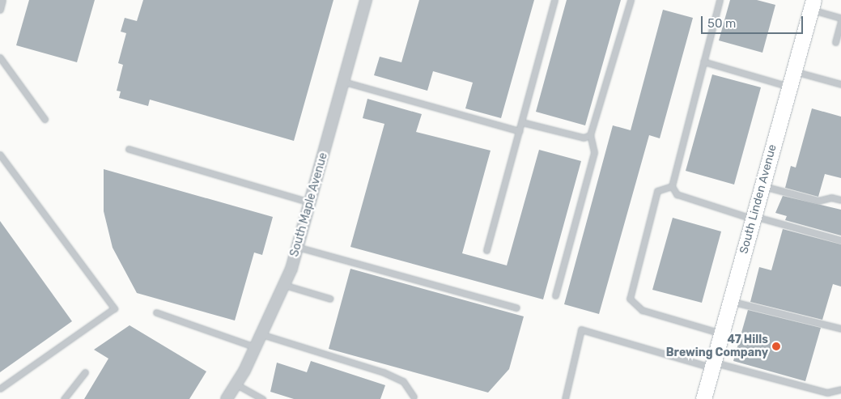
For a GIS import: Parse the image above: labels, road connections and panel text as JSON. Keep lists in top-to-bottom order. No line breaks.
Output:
{"streets":{"street":["South Linden Avenue","South Maple Avenue"]},"places":["47 Hills Brewing Company"],"scale_bar":"50 m"}
